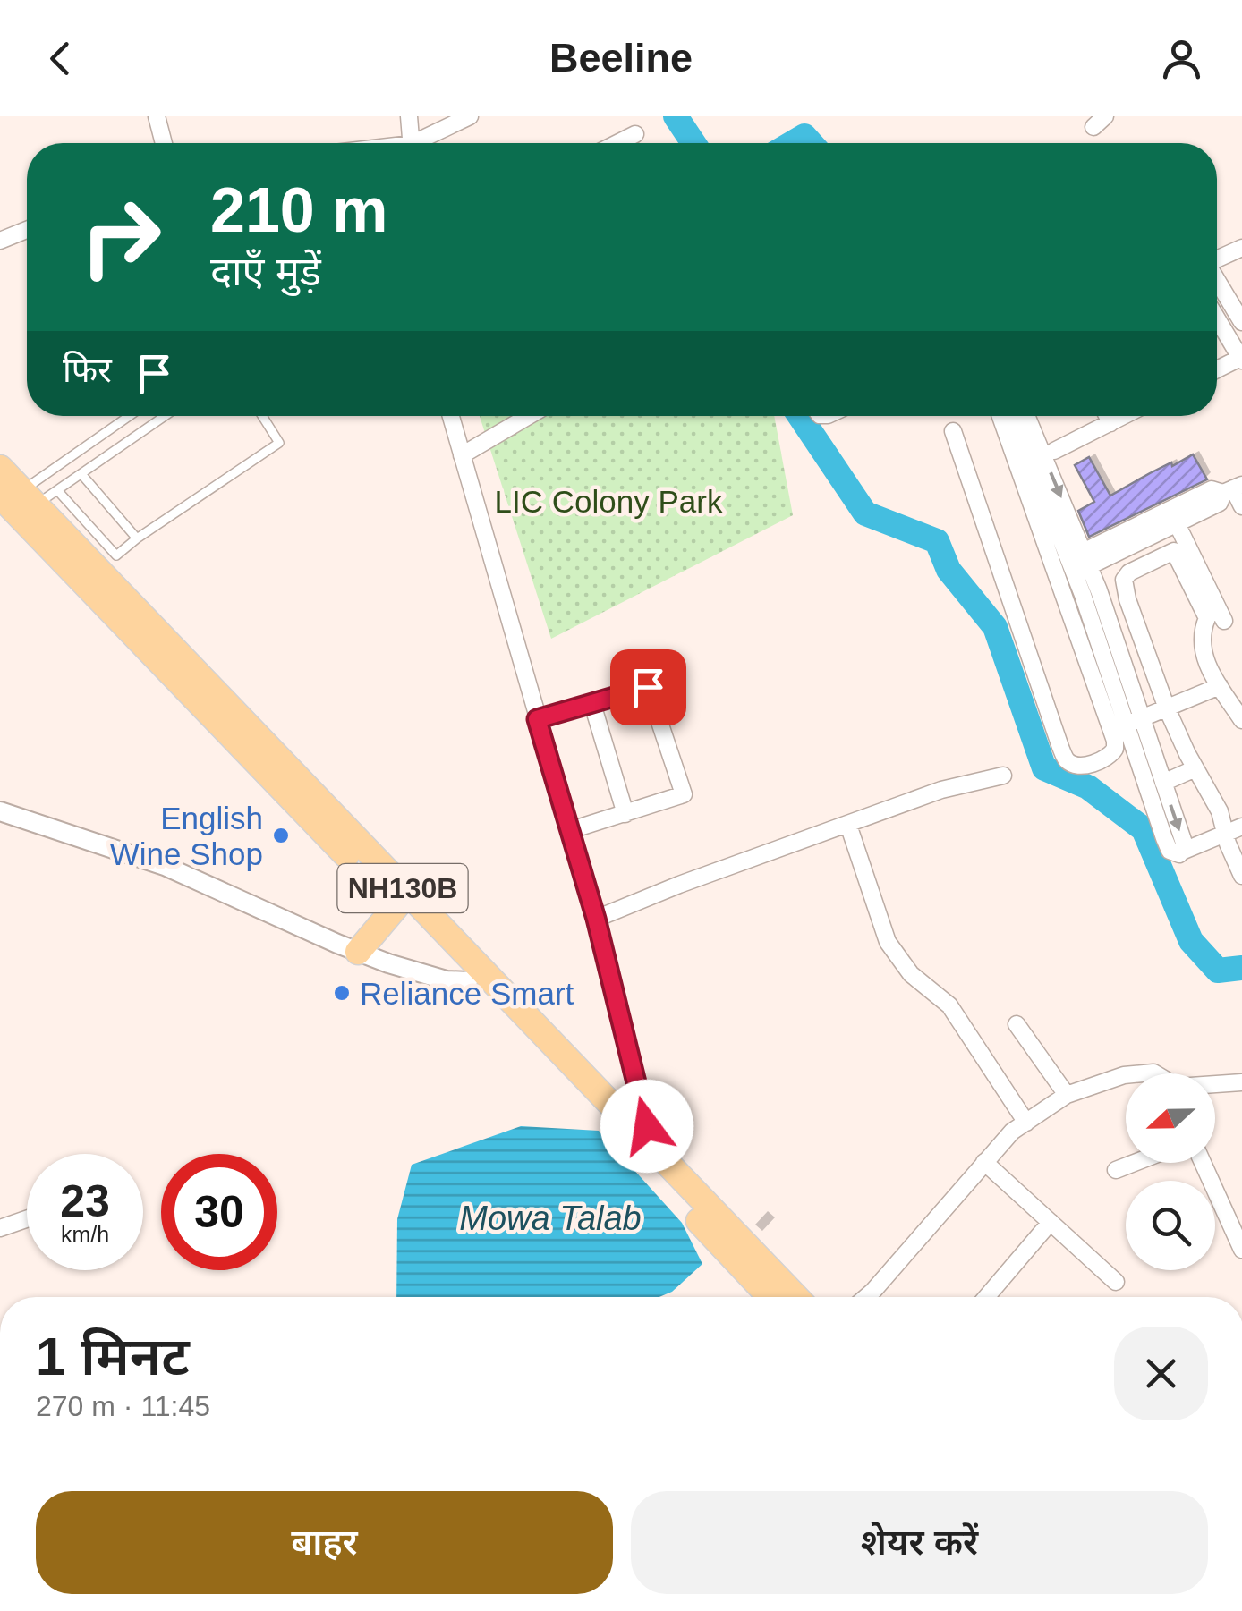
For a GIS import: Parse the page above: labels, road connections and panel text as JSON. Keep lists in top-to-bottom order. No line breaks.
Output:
{"streets":{"highway":["NH130B"]},"water":["Mowa Talab"],"parks":["LIC Colony Park"],"places":["English Wine Shop","Reliance Smart"],"north":"left","page":{"header":"Beeline","turn":["210 m","दाएँ मुड़ें"],"then":"फिर","speed":"23 km/h","limit":"30","heading":["1 मिनट","270 m · 11:45"],"buttons":["बाहर","शेयर करें"]}}
